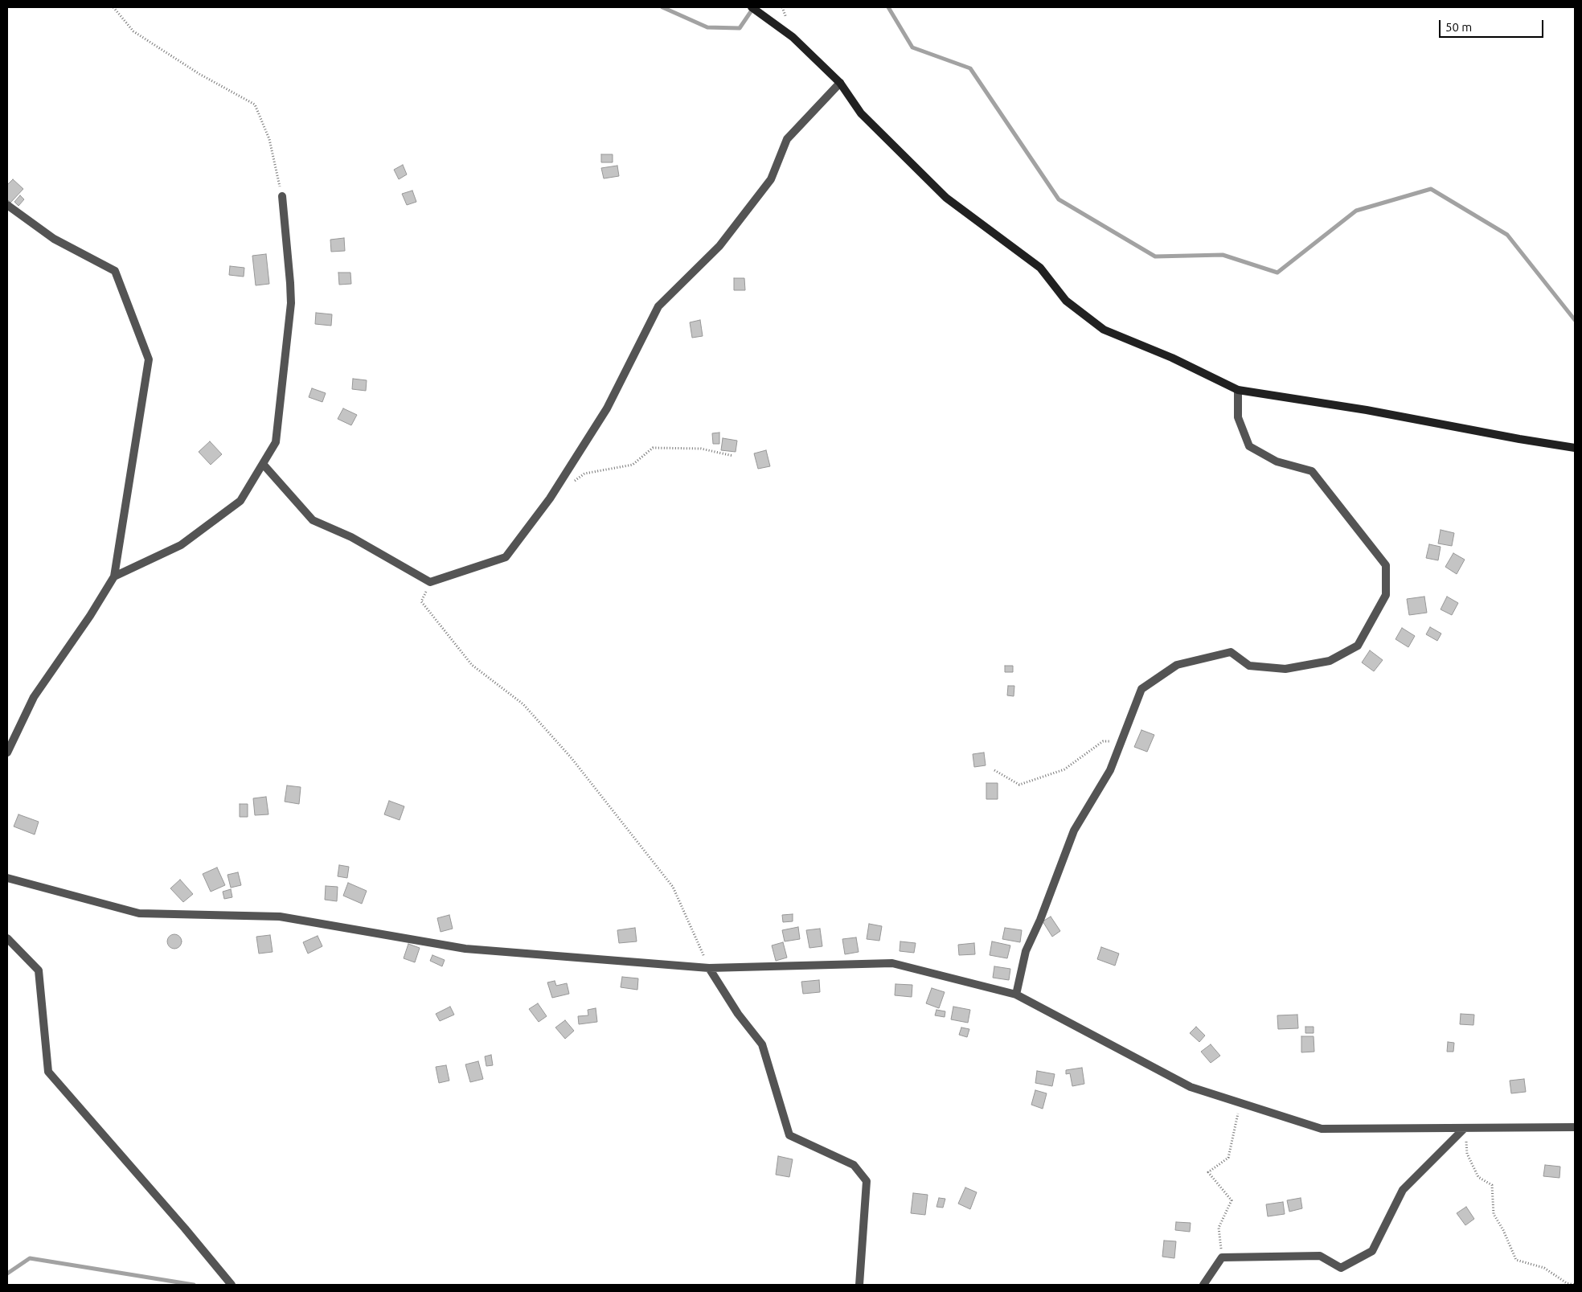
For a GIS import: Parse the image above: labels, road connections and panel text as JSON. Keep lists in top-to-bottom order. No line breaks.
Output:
{"scale_bar":"50 m"}
